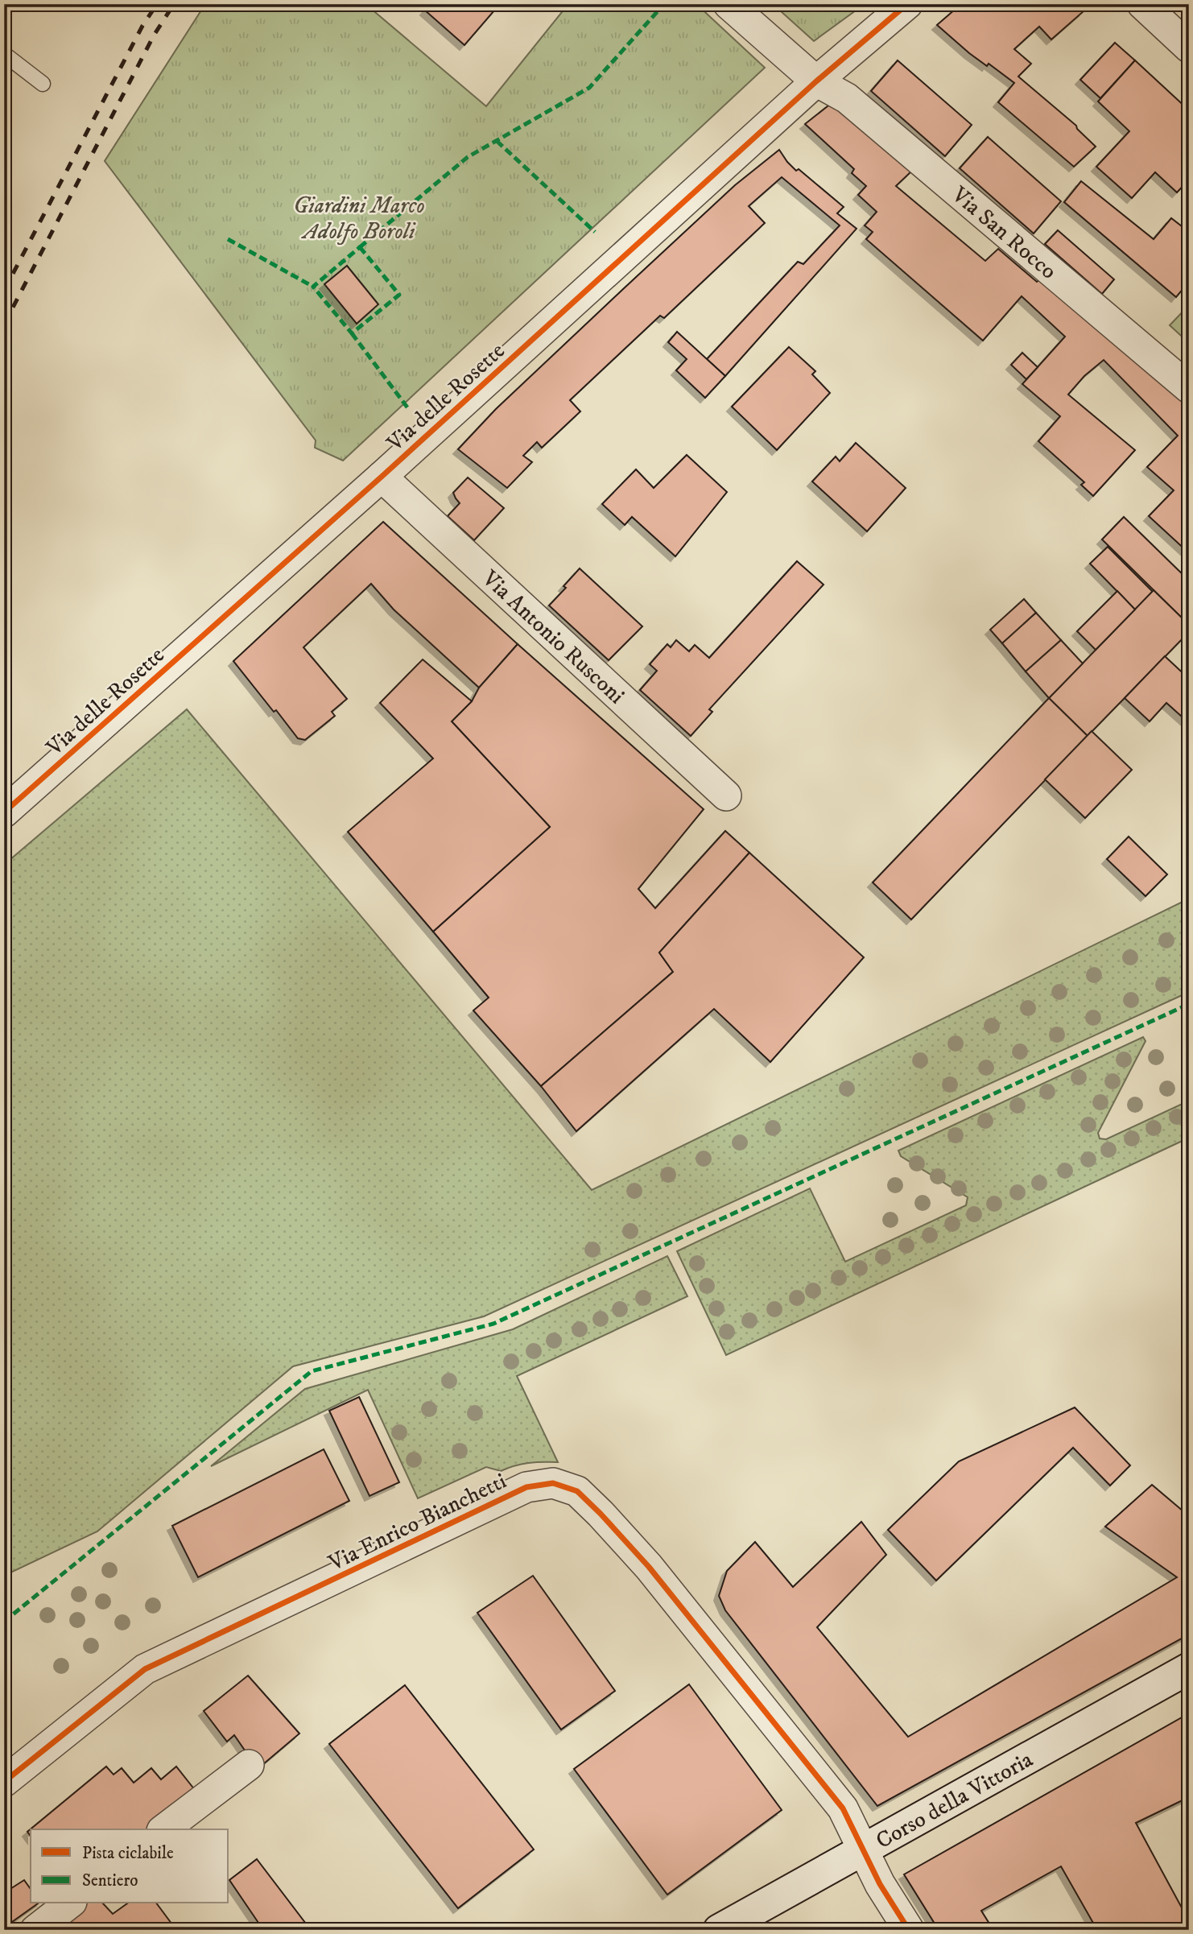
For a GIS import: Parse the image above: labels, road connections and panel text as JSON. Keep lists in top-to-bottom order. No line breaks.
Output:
{"streets":{"main road":["Corso della Vittoria"],"street":["Via San Rocco","Via delle Rosette","Via Antonio Rusconi","Via Enrico Bianchetti"]},"crossings":[["Via San Rocco","Via delle Rosette"],["Via delle Rosette","Via Antonio Rusconi"],["Via Enrico Bianchetti","Corso della Vittoria"]],"parks":["Giardini Marco Adolfo Boroli"],"legend":["Pista ciclabile","Sentiero"]}
